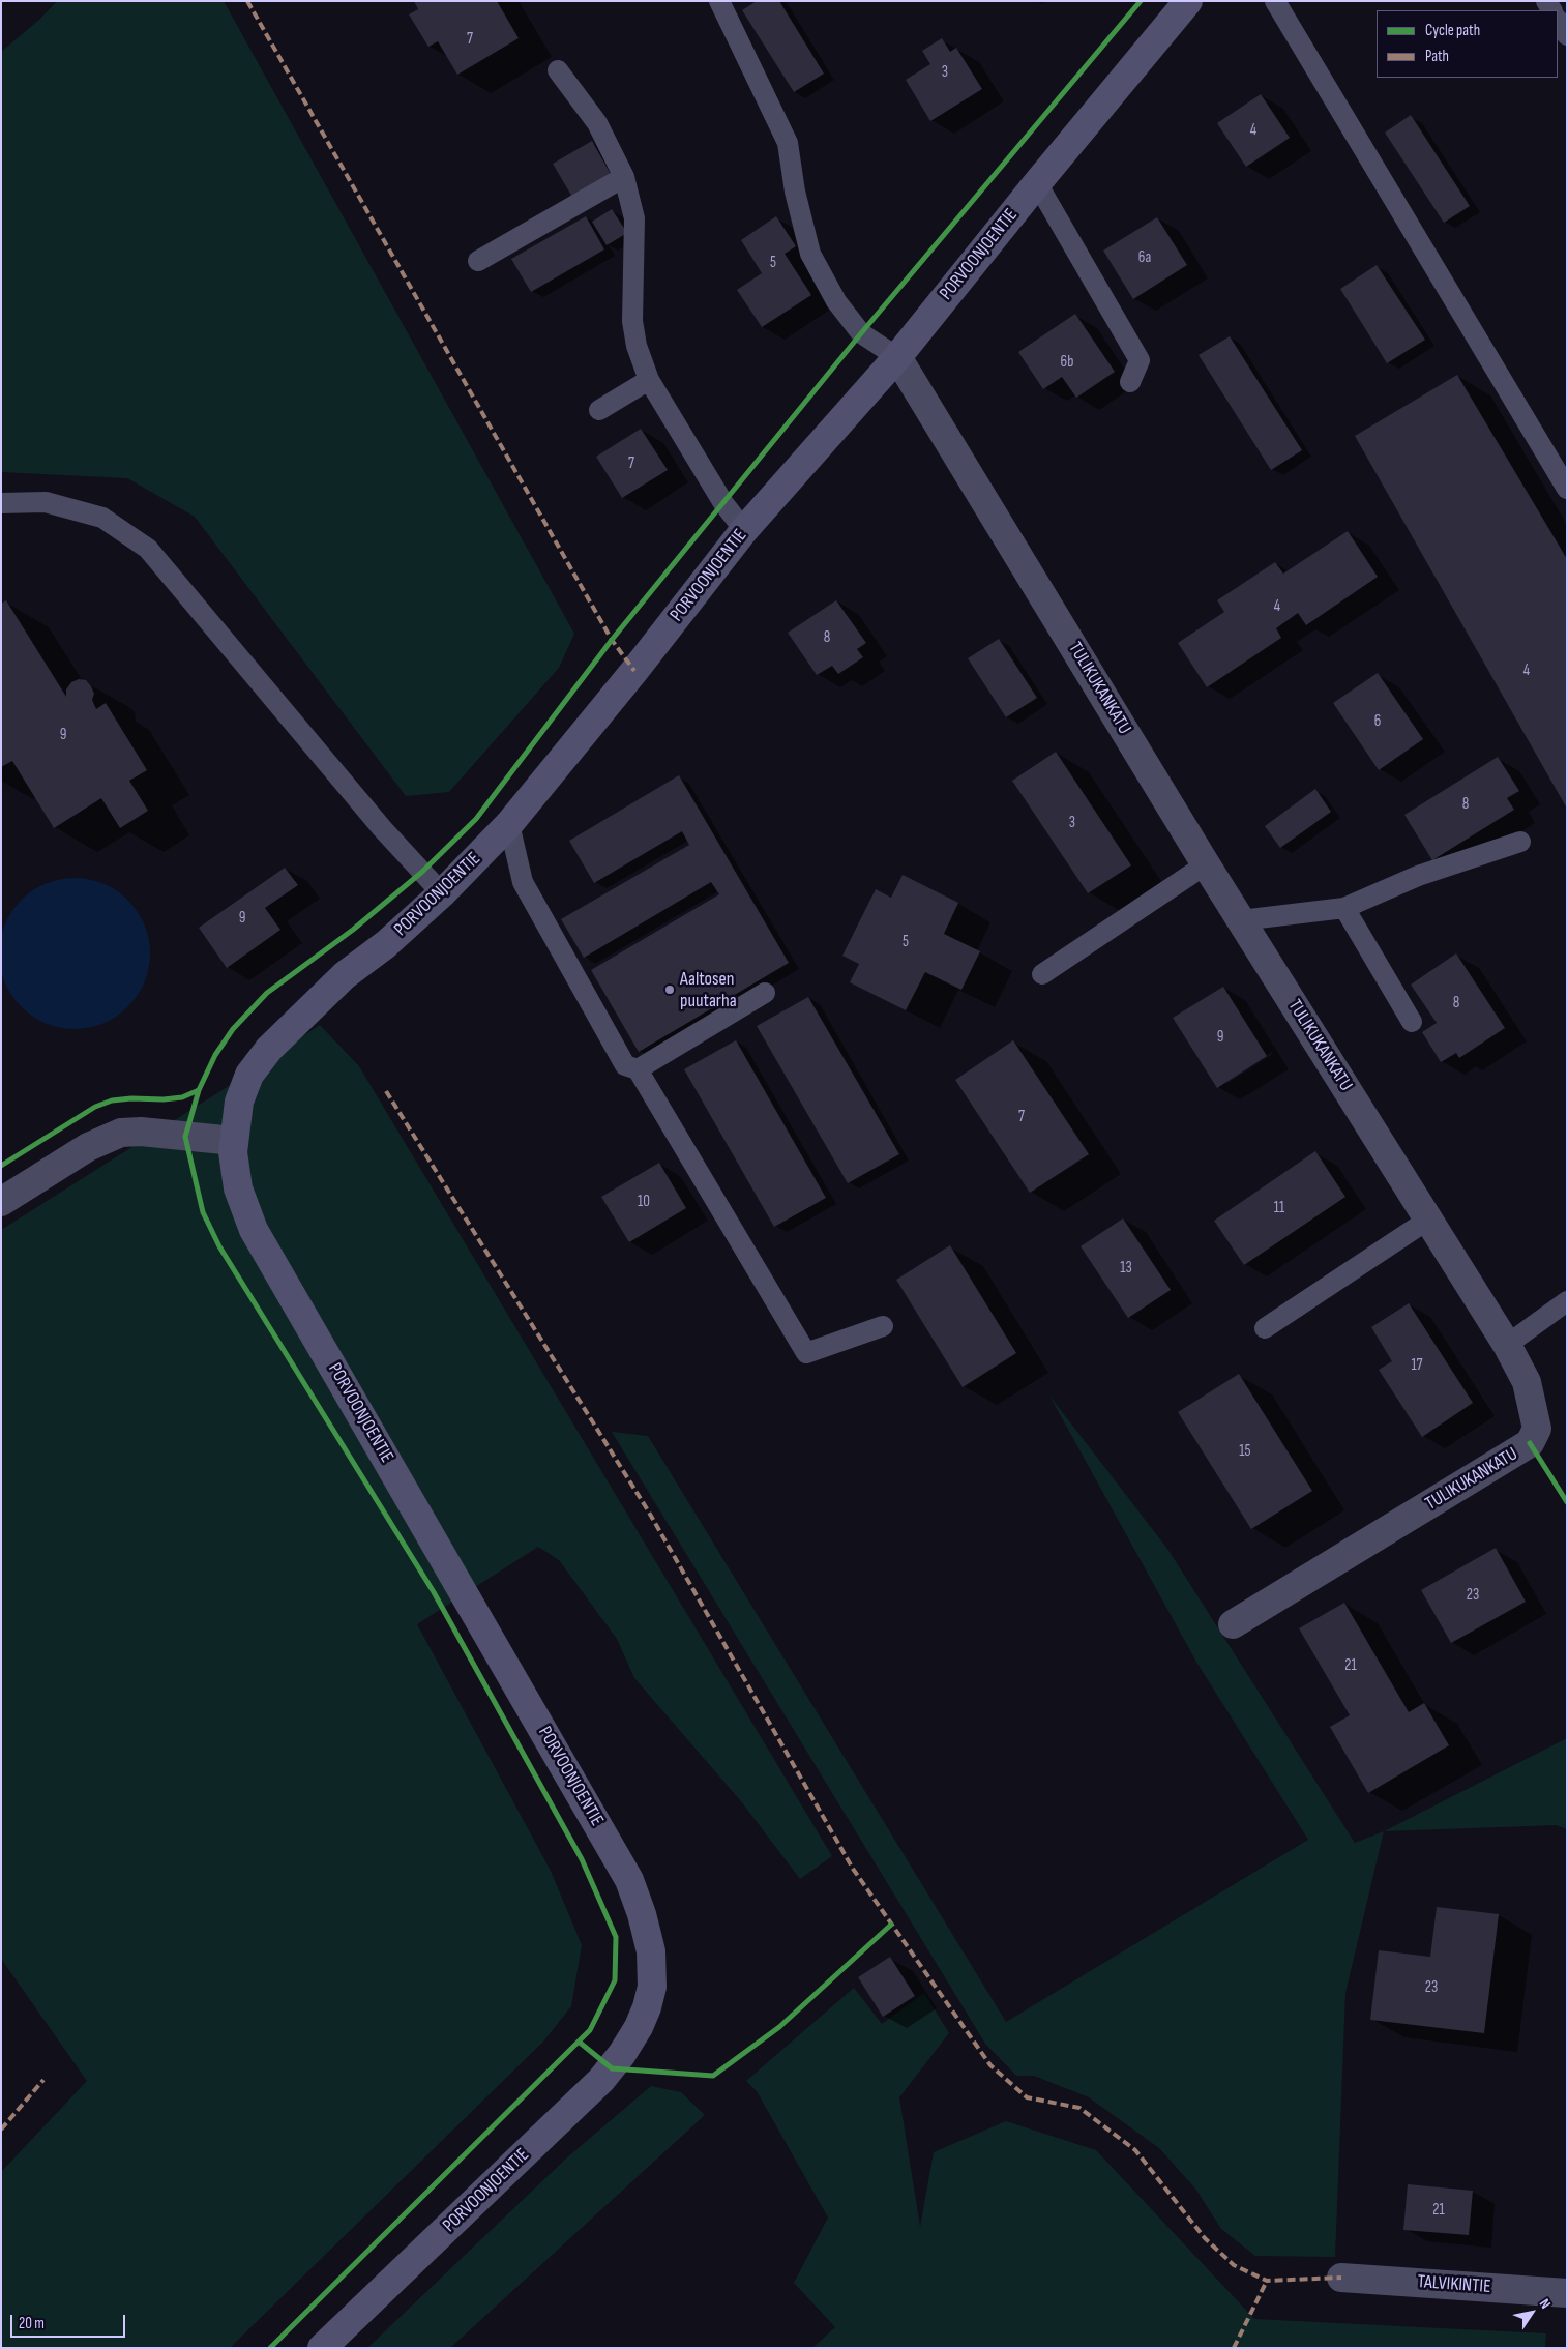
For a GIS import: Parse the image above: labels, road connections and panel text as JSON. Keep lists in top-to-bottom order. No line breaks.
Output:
{"streets":{"street":["PORVOONJOENTIE","TULIKUKANKATU","TALVIKINTIE"]},"crossings":[["PORVOONJOENTIE","TULIKUKANKATU"]],"places":["Aaltosen puutarha"],"house_numbers":["7","3","4","6a","5","6b","7","4","8","4","6","9","8","3","9","5","8","9","7","10","11","13","17","15","23","21","23","21"],"legend":["Cycle path","Path"],"scale_bar":"20 m","north":"top right"}
